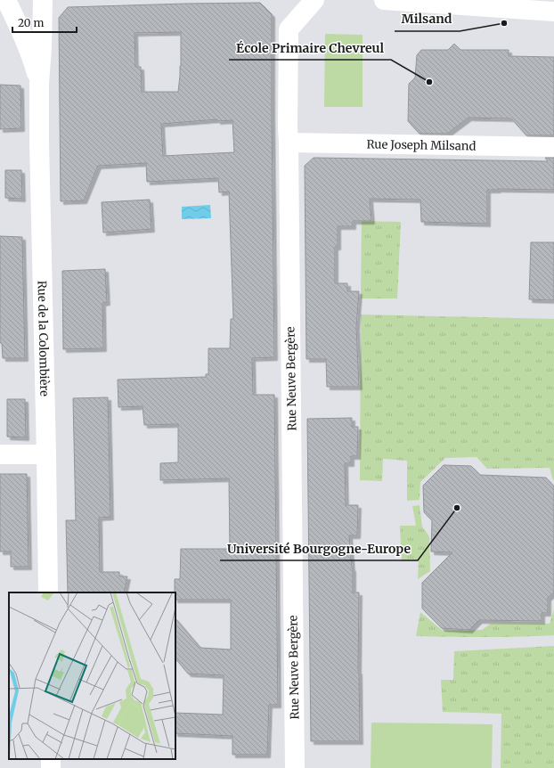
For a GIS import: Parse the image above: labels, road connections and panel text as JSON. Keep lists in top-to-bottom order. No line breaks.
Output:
{"streets":{"street":["Rue Joseph Milsand","Rue de la Colombière","Rue Neuve Bergère"]},"crossings":[["Rue Joseph Milsand","Rue Neuve Bergère"]],"places":["Milsand","École Primaire Chevreul","Université Bourgogne-Europe"],"scale_bar":"20 m"}
